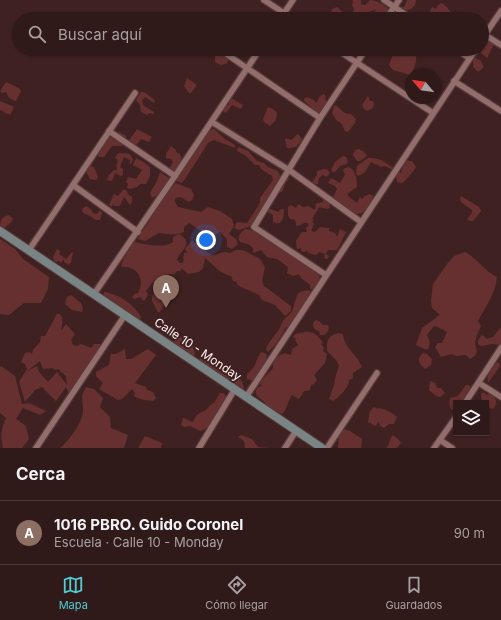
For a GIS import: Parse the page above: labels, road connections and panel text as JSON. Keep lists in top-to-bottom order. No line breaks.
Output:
{"streets":{"street":["Calle 10 - Monday"]},"north":"top left","page":{"search":"Buscar aquí","pins":"A","heading":"Cerca","list":[{"mark":"A","name":"1016 PBRO. Guido Coronel","note":"Escuela · Calle 10 - Monday","value":"90 m"}],"nav":["Mapa","Cómo llegar","Guardados"]}}
